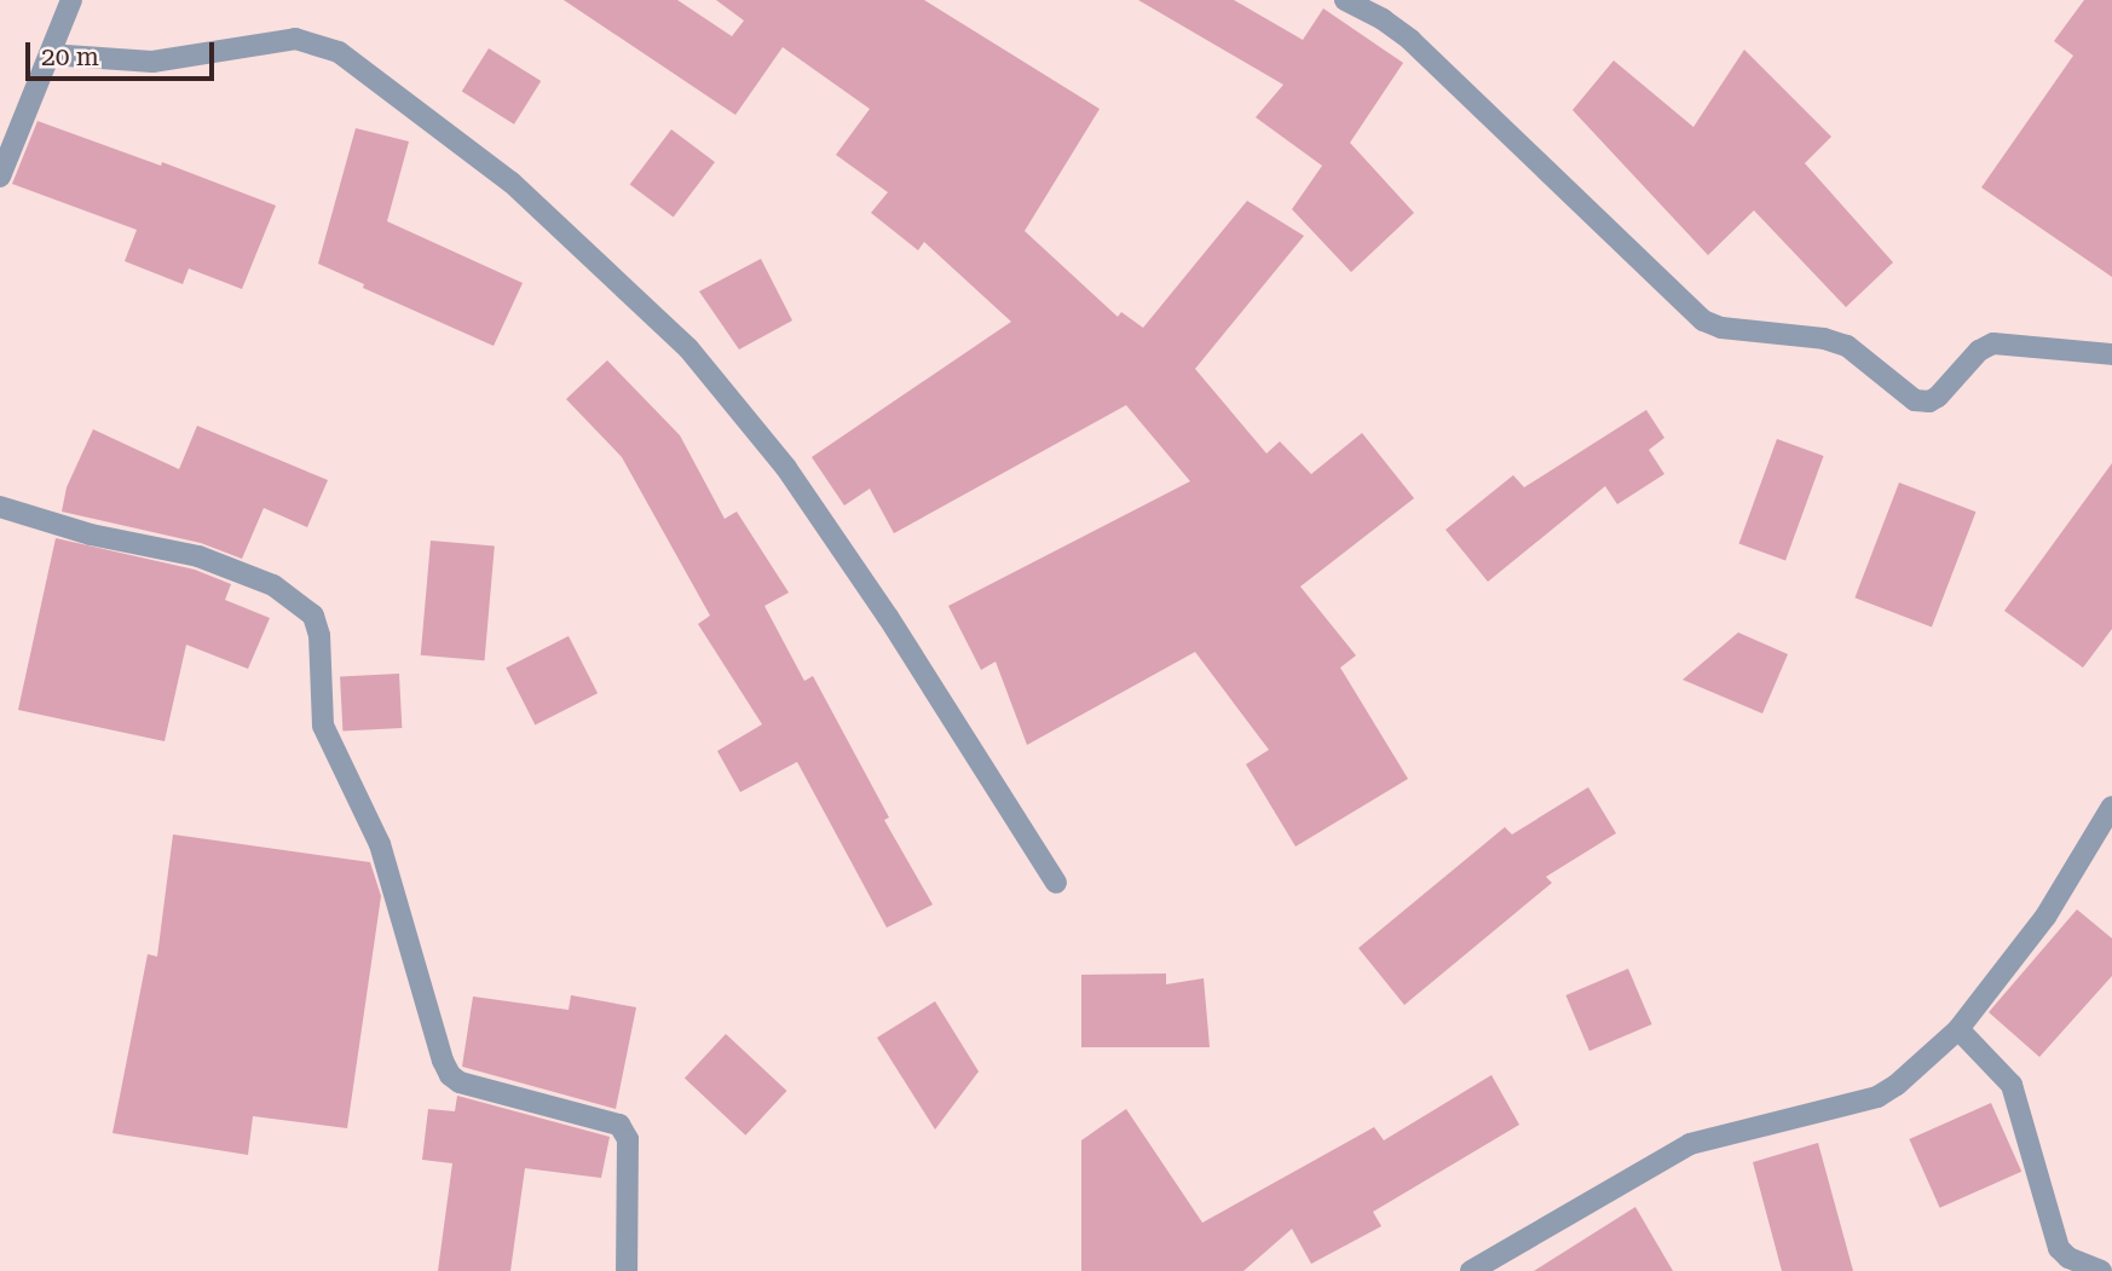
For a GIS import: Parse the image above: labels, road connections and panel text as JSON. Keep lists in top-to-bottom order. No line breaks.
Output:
{"scale_bar":"20 m"}
